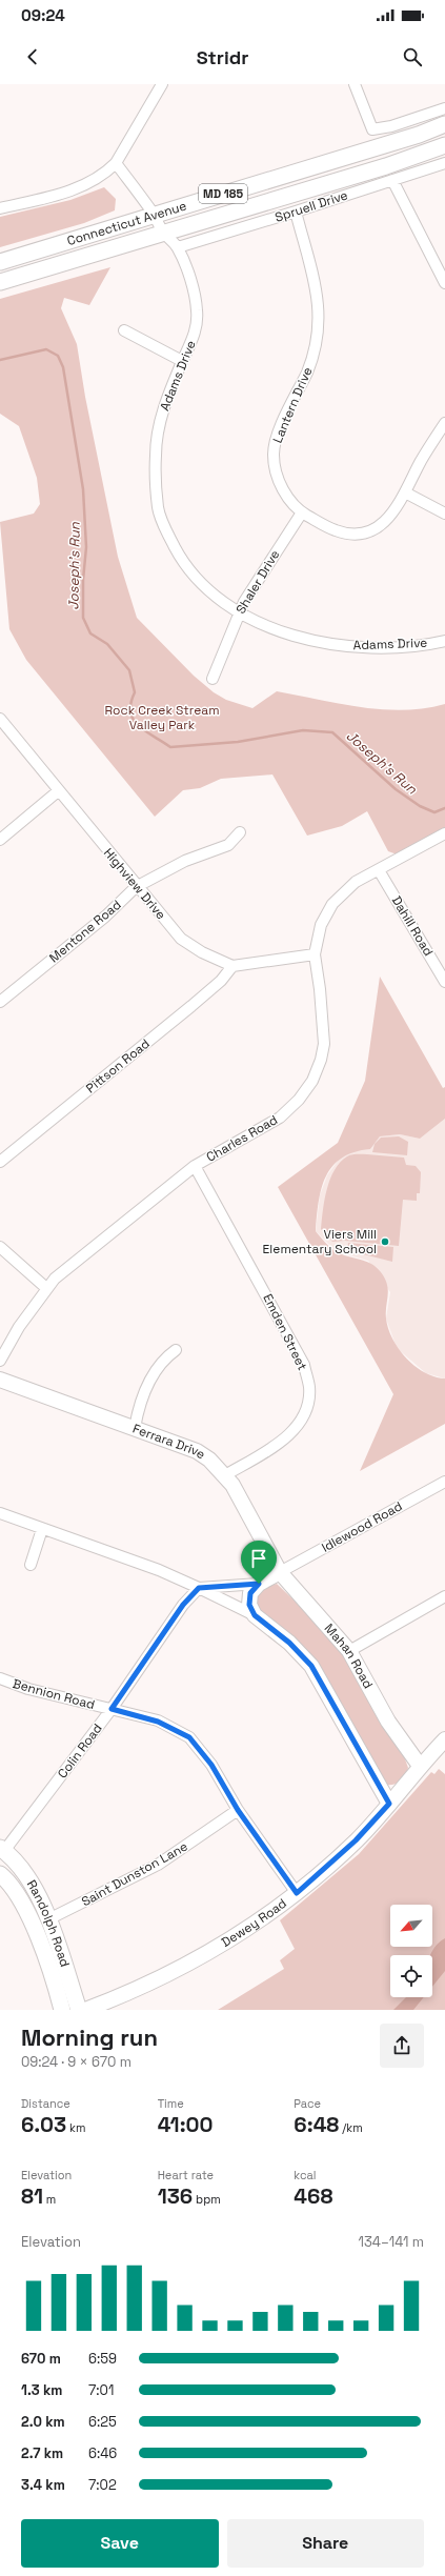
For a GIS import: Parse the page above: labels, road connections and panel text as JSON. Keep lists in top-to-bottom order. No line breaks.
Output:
{"streets":{"main road":["MD 185","Connecticut Avenue","Randolph Road"],"street":["Spruell Drive","Adams Drive","Lantern Drive","Shaler Drive","Highview Drive","Dahill Road","Mentone Road","Pittson Road","Charles Road","Emden Street","Ferrara Drive","Idlewood Road","Mahan Road","Bennion Road","Colin Road","Saint Dunston Lane","Dewey Road"]},"crossings":[["Spruell Drive","Adams Drive"],["Spruell Drive","Lantern Drive"],["Connecticut Avenue","Adams Drive"],["Adams Drive","Shaler Drive"],["Lantern Drive","Shaler Drive"],["Highview Drive","Mentone Road"],["Highview Drive","Pittson Road"],["Dahill Road","Charles Road"],["Charles Road","Emden Street"],["Emden Street","Ferrara Drive"],["Ferrara Drive","Idlewood Road"],["Ferrara Drive","Mahan Road"],["Idlewood Road","Mahan Road"],["Mahan Road","Dewey Road"],["Bennion Road","Colin Road"],["Bennion Road","Saint Dunston Lane"],["Bennion Road","Dewey Road"],["Colin Road","Randolph Road"],["Saint Dunston Lane","Randolph Road"]],"water":["Joseph's Run"],"parks":["Rock Creek Stream Valley Park"],"places":["Viers Mill Elementary School"],"north":"bottom left","page":{"status":"09:24","header":"Stridr","heading":["Morning run","09:24 · 9 × 670 m"],"stats":[["Distance","6.03 km"],["Time","41:00"],["Pace","6:48 /km"],["Elevation","81 m"],["Heart rate","136 bpm"],["kcal","468"]],"chart":["Elevation","134–141 m"],"list":[{"name":"670 m","note":"6:59"},{"name":"1.3 km","note":"7:01"},{"name":"2.0 km","note":"6:25"},{"name":"2.7 km","note":"6:46"},{"name":"3.4 km","note":"7:02"}],"buttons":["Save","Share"]}}
